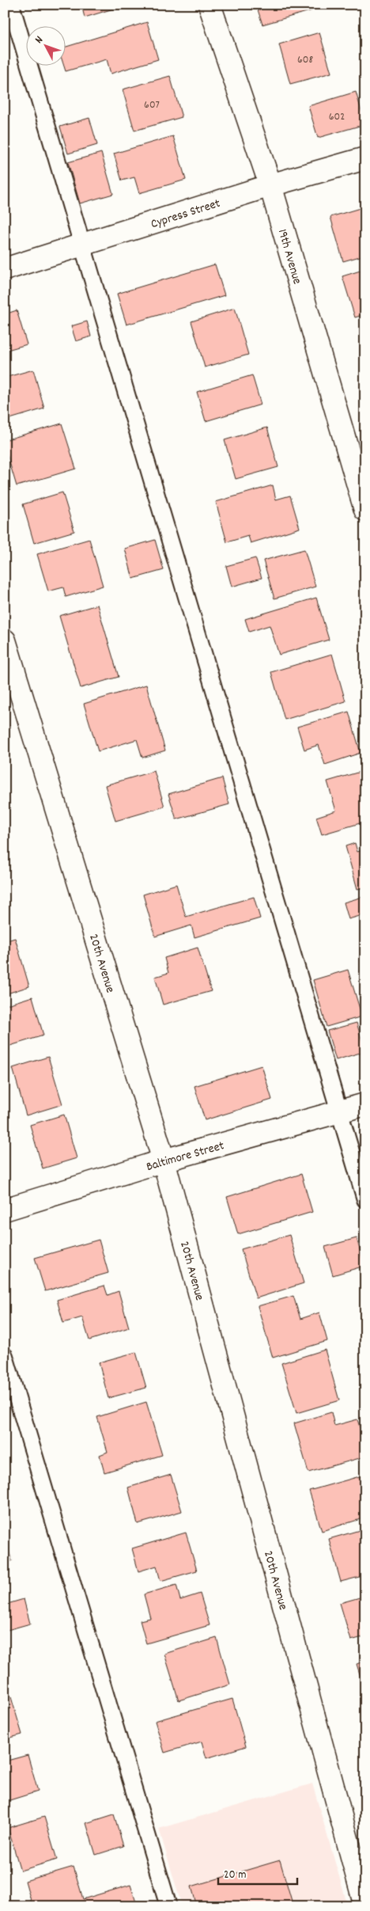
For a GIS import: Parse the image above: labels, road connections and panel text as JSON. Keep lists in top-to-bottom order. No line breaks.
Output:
{"streets":{"street":["Cypress Street","19th Avenue","20th Avenue","Baltimore Street"]},"crossings":[["Cypress Street","19th Avenue"],["20th Avenue","Baltimore Street"]],"house_numbers":["608","607","602"],"scale_bar":"20 m","north":"top left"}
